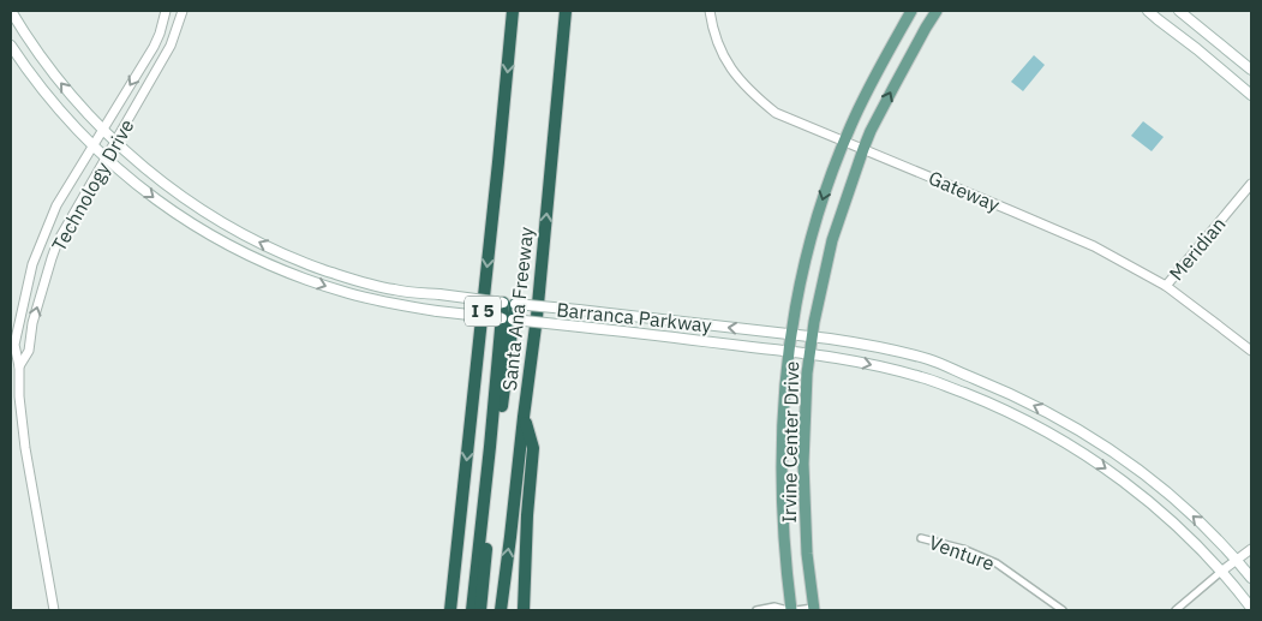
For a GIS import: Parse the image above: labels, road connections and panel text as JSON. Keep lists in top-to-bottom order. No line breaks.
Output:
{"streets":{"highway":["Santa Ana Freeway","I 5"],"main road":["Barranca Parkway","Irvine Center Drive"],"street":["Technology Drive","Gateway","Meridian","Venture"]},"crossings":[["Technology Drive","Barranca Parkway"],["Gateway","Meridian"],["Gateway","Irvine Center Drive"],["Barranca Parkway","Irvine Center Drive"]]}
